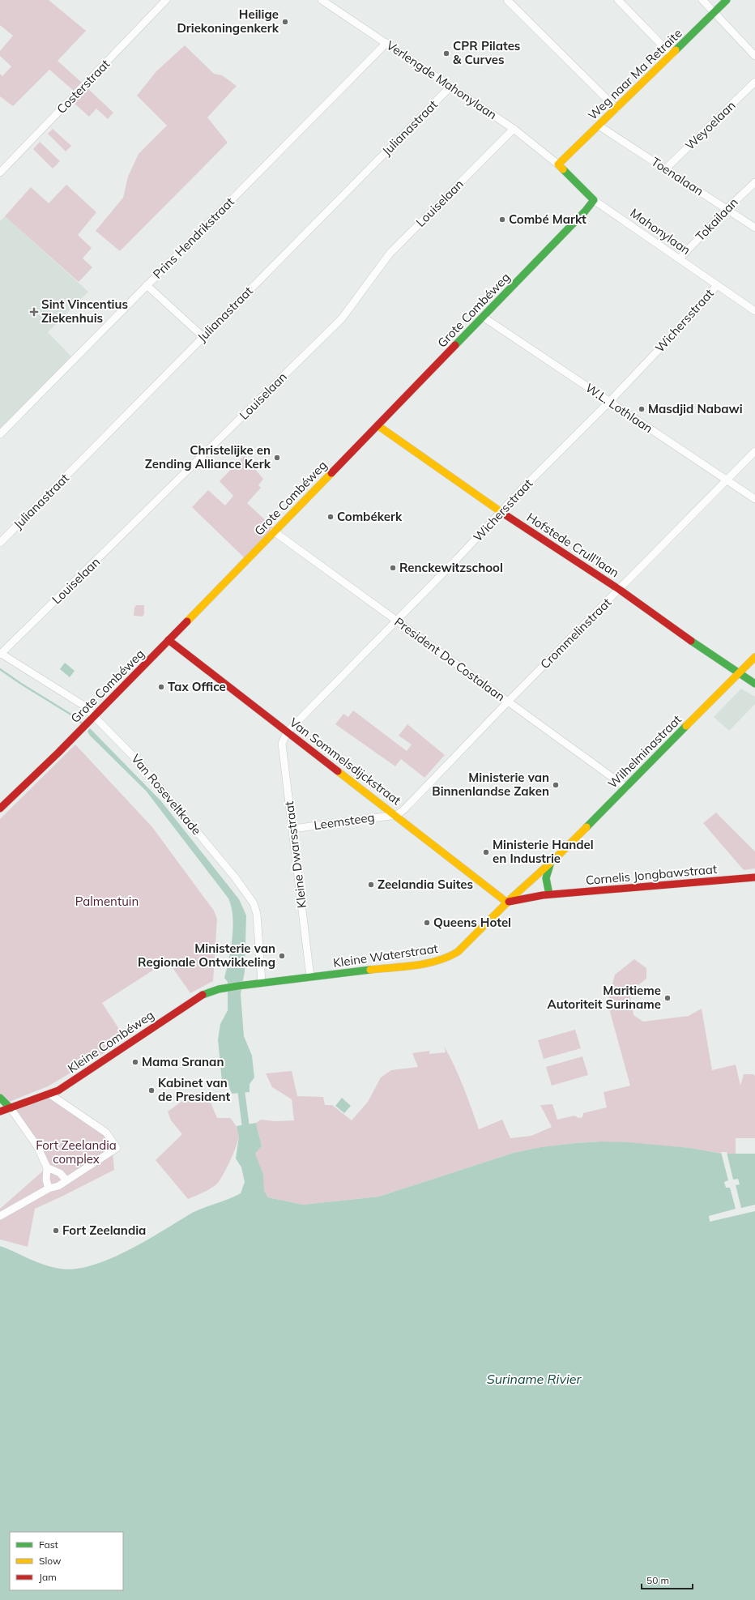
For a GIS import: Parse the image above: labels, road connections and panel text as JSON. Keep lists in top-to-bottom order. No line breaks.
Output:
{"streets":{"street":["Weg naar Ma Retraite","Verlengde Mahonylaan","Costerstraat","Weyoelaan","Julianastraat","Toenalaan","Louiselaan","Tokailaan","Mahonylaan","Prins Hendrikstraat","Grote Combéweg","Wichersstraat","W.L. Lothlaan","Hofstede Crull'laan","Crommelinstraat","President Da Costalaan","Wilhelminastraat","Van Sommelsdijckstraat","Van Roseveltkade","Leemsteeg","Kleine Dwarsstraat","Cornelis Jongbawstraat","Kleine Waterstraat","Kleine Combéweg"]},"crossings":[["Weg naar Ma Retraite","Verlengde Mahonylaan"],["Weg naar Ma Retraite","Toenalaan"],["Weg naar Ma Retraite","Mahonylaan"],["Verlengde Mahonylaan","Julianastraat"],["Verlengde Mahonylaan","Louiselaan"],["Verlengde Mahonylaan","Mahonylaan"],["Verlengde Mahonylaan","Prins Hendrikstraat"],["Weyoelaan","Toenalaan"],["Toenalaan","Tokailaan"],["Louiselaan","Van Roseveltkade"],["Tokailaan","Mahonylaan"],["Mahonylaan","Grote Combéweg"],["Mahonylaan","Wichersstraat"],["Grote Combéweg","W.L. Lothlaan"],["Grote Combéweg","Hofstede Crull'laan"],["Grote Combéweg","President Da Costalaan"],["Grote Combéweg","Van Sommelsdijckstraat"],["Grote Combéweg","Van Roseveltkade"],["Wichersstraat","W.L. Lothlaan"],["Wichersstraat","Hofstede Crull'laan"],["Wichersstraat","President Da Costalaan"],["Wichersstraat","Van Sommelsdijckstraat"],["Wichersstraat","Kleine Dwarsstraat"],["W.L. Lothlaan","Crommelinstraat"],["Hofstede Crull'laan","Crommelinstraat"],["Hofstede Crull'laan","Wilhelminastraat"],["Crommelinstraat","President Da Costalaan"],["Crommelinstraat","Van Sommelsdijckstraat"],["Crommelinstraat","Leemsteeg"],["President Da Costalaan","Wilhelminastraat"],["Wilhelminastraat","Cornelis Jongbawstraat"],["Wilhelminastraat","Kleine Waterstraat"],["Van Sommelsdijckstraat","Leemsteeg"],["Van Sommelsdijckstraat","Kleine Dwarsstraat"],["Van Sommelsdijckstraat","Kleine Waterstraat"],["Van Roseveltkade","Kleine Waterstraat"],["Leemsteeg","Kleine Dwarsstraat"],["Kleine Dwarsstraat","Kleine Waterstraat"],["Kleine Waterstraat","Kleine Combéweg"]],"water":["Suriname Rivier"],"parks":["Palmentuin","Fort Zeelandia complex"],"places":{"other":["Heilige Driekoningenkerk","CPR Pilates & Curves","Combé Markt","Masdjid Nabawi","Christelijke en Zending Alliance Kerk","Combékerk","Renckewitzschool","Tax Office","Ministerie van Binnenlandse Zaken","Ministerie Handel en Industrie","Zeelandia Suites","Queens Hotel","Ministerie van Regionale Ontwikkeling","Maritieme Autoriteit Suriname","Mama Sranan","Kabinet van de President","Fort Zeelandia"],"health":["Sint Vincentius Ziekenhuis"]},"legend":["Fast","Slow","Jam"],"scale_bar":"50 m"}
